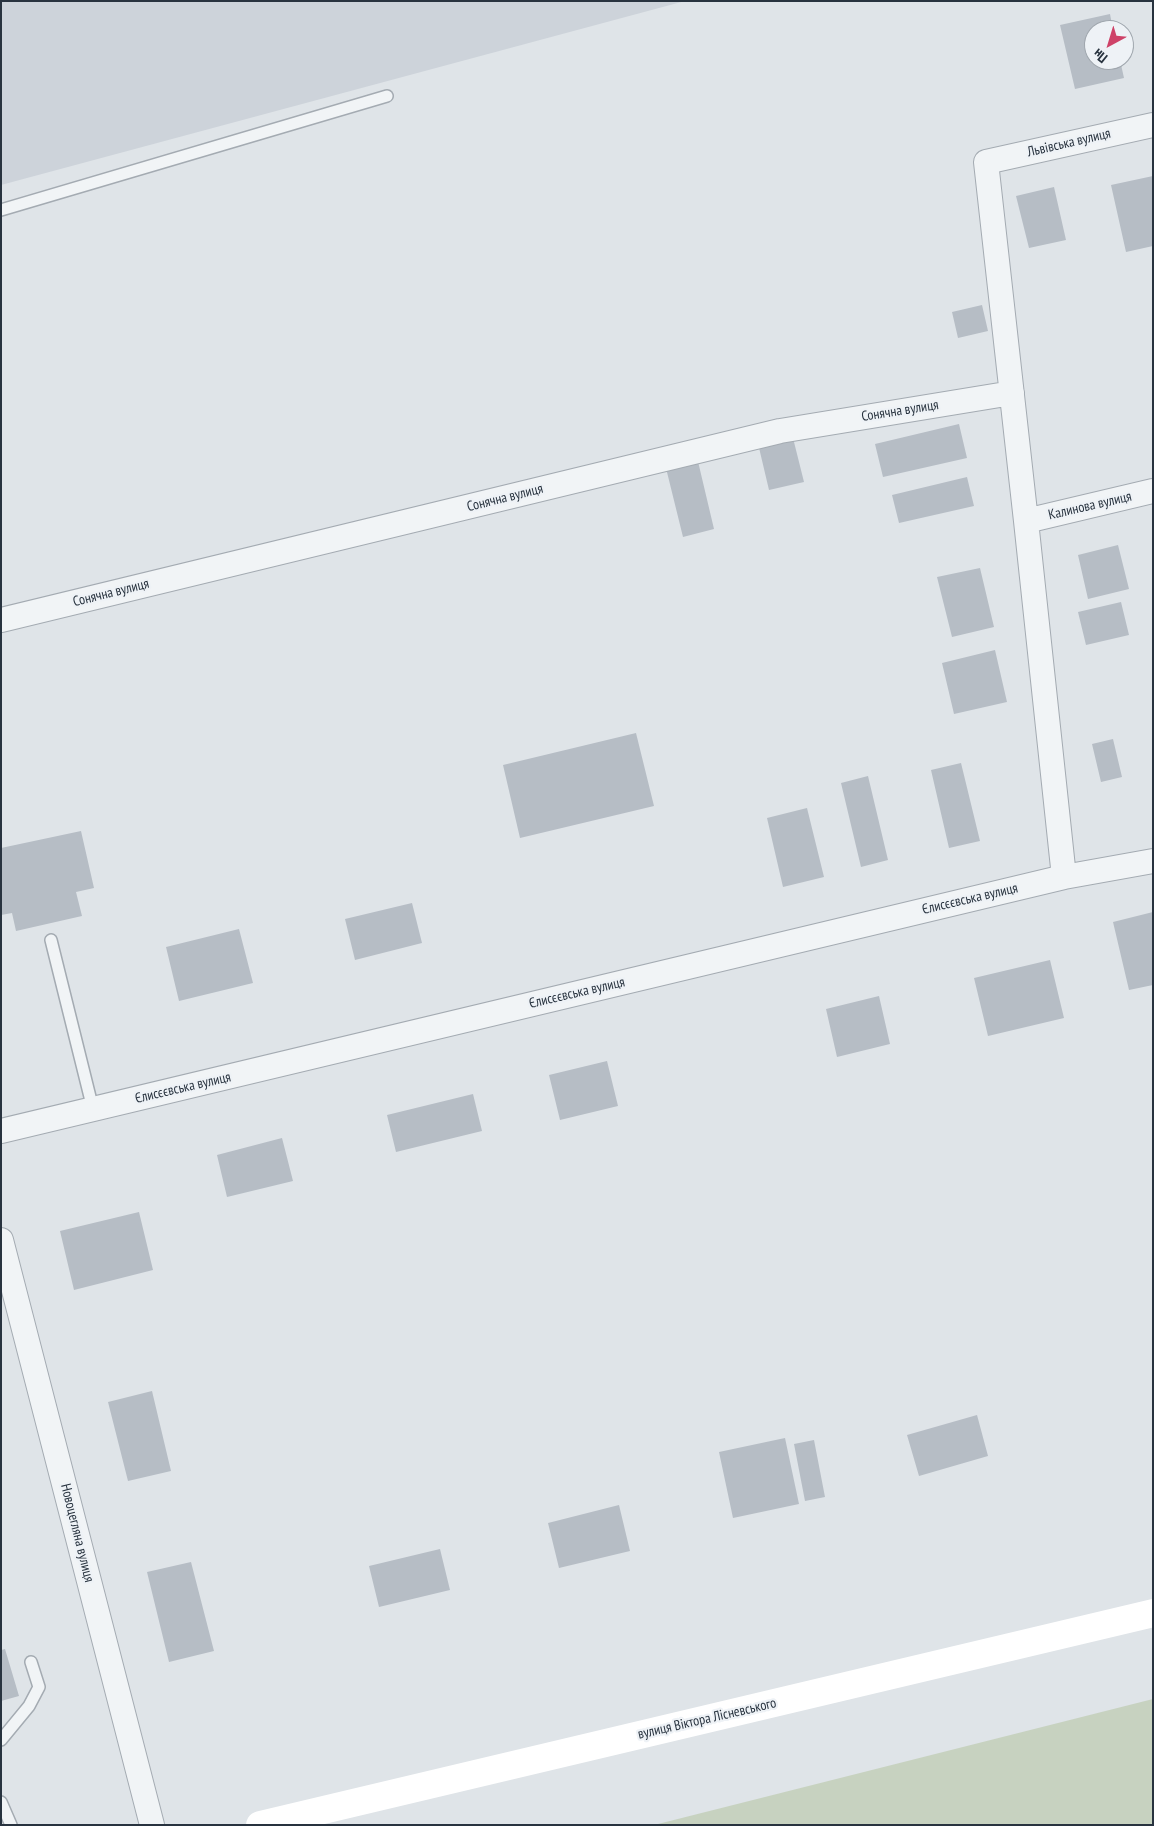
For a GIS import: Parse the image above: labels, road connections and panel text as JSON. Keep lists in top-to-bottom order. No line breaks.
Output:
{"streets":{"street":["Львівська вулиця","Сонячна вулиця","Калинова вулиця","Єлисєєвська вулиця","Новоцегляна вулиця","вулиця Віктора Лісневського"]},"crossings":[["Львівська вулиця","Сонячна вулиця"]],"north":"bottom left"}
